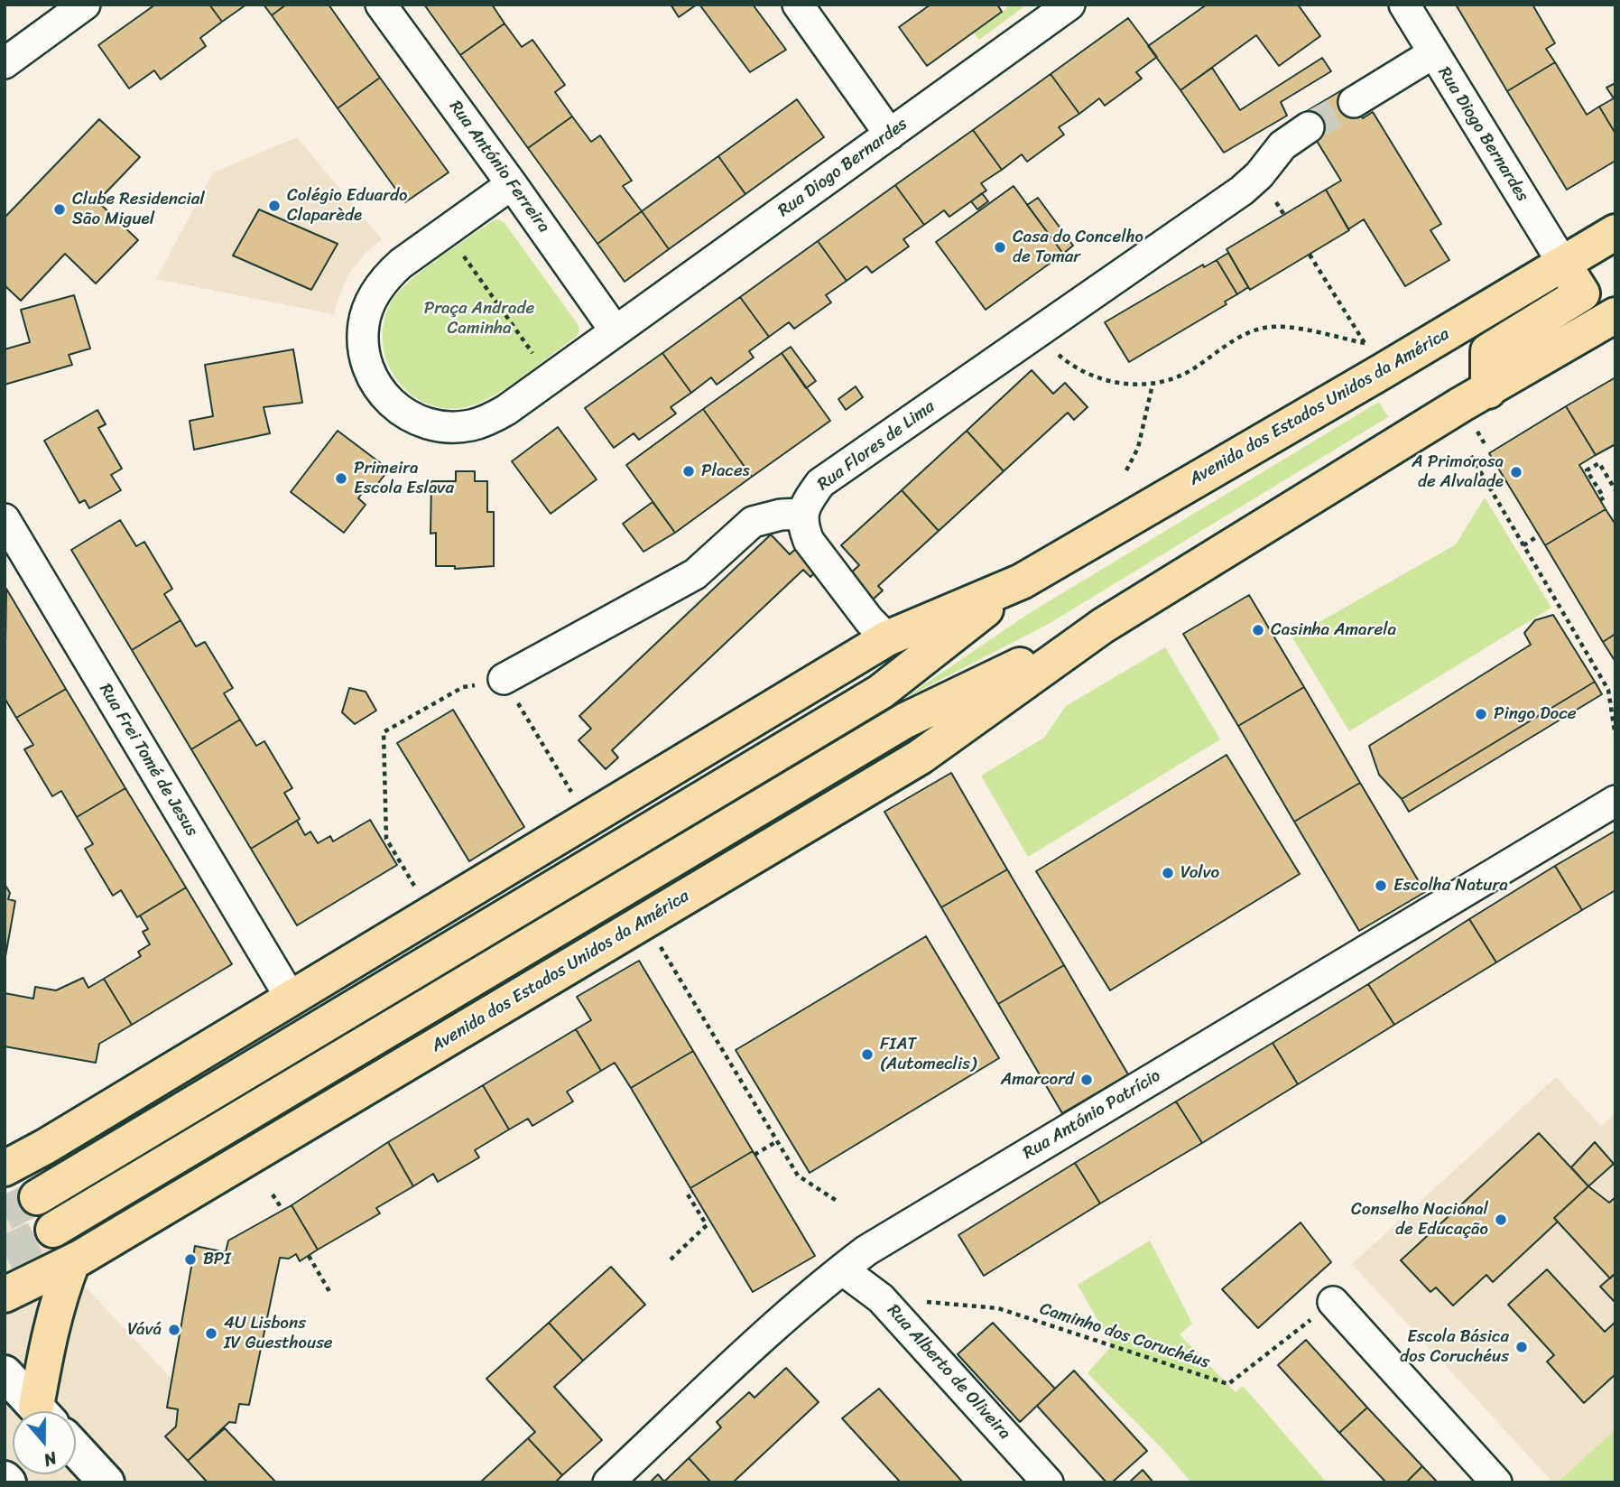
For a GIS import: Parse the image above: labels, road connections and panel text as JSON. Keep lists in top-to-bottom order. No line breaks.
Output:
{"streets":{"main road":["Avenida dos Estados Unidos da América"],"street":["Rua Diogo Bernardes","Rua António Ferreira","Rua Flores de Lima","Rua Frei Tomé de Jesus","Rua António Patrício","Rua Alberto de Oliveira"],"path":["Caminho dos Coruchéus"]},"crossings":[["Rua Diogo Bernardes","Rua António Ferreira"],["Rua Diogo Bernardes","Avenida dos Estados Unidos da América"],["Avenida dos Estados Unidos da América","Rua Frei Tomé de Jesus"],["Rua António Patrício","Rua Alberto de Oliveira"],["Caminho dos Coruchéus","Rua Alberto de Oliveira"]],"parks":["Praça Andrade Caminha"],"places":["Colégio Eduardo Claparède","Clube Residencial São Miguel","Casa do Concelho de Tomar","Places","A Primorosa de Alvalade","Primeira Escola Eslava","Casinha Amarela","Pingo Doce","Volvo","Escolha Natura","FIAT (Automeclis)","Amarcord","Conselho Nacional de Educação","BPI","Vává","4U Lisbons IV Guesthouse","Escola Básica dos Coruchéus"],"north":"bottom"}
